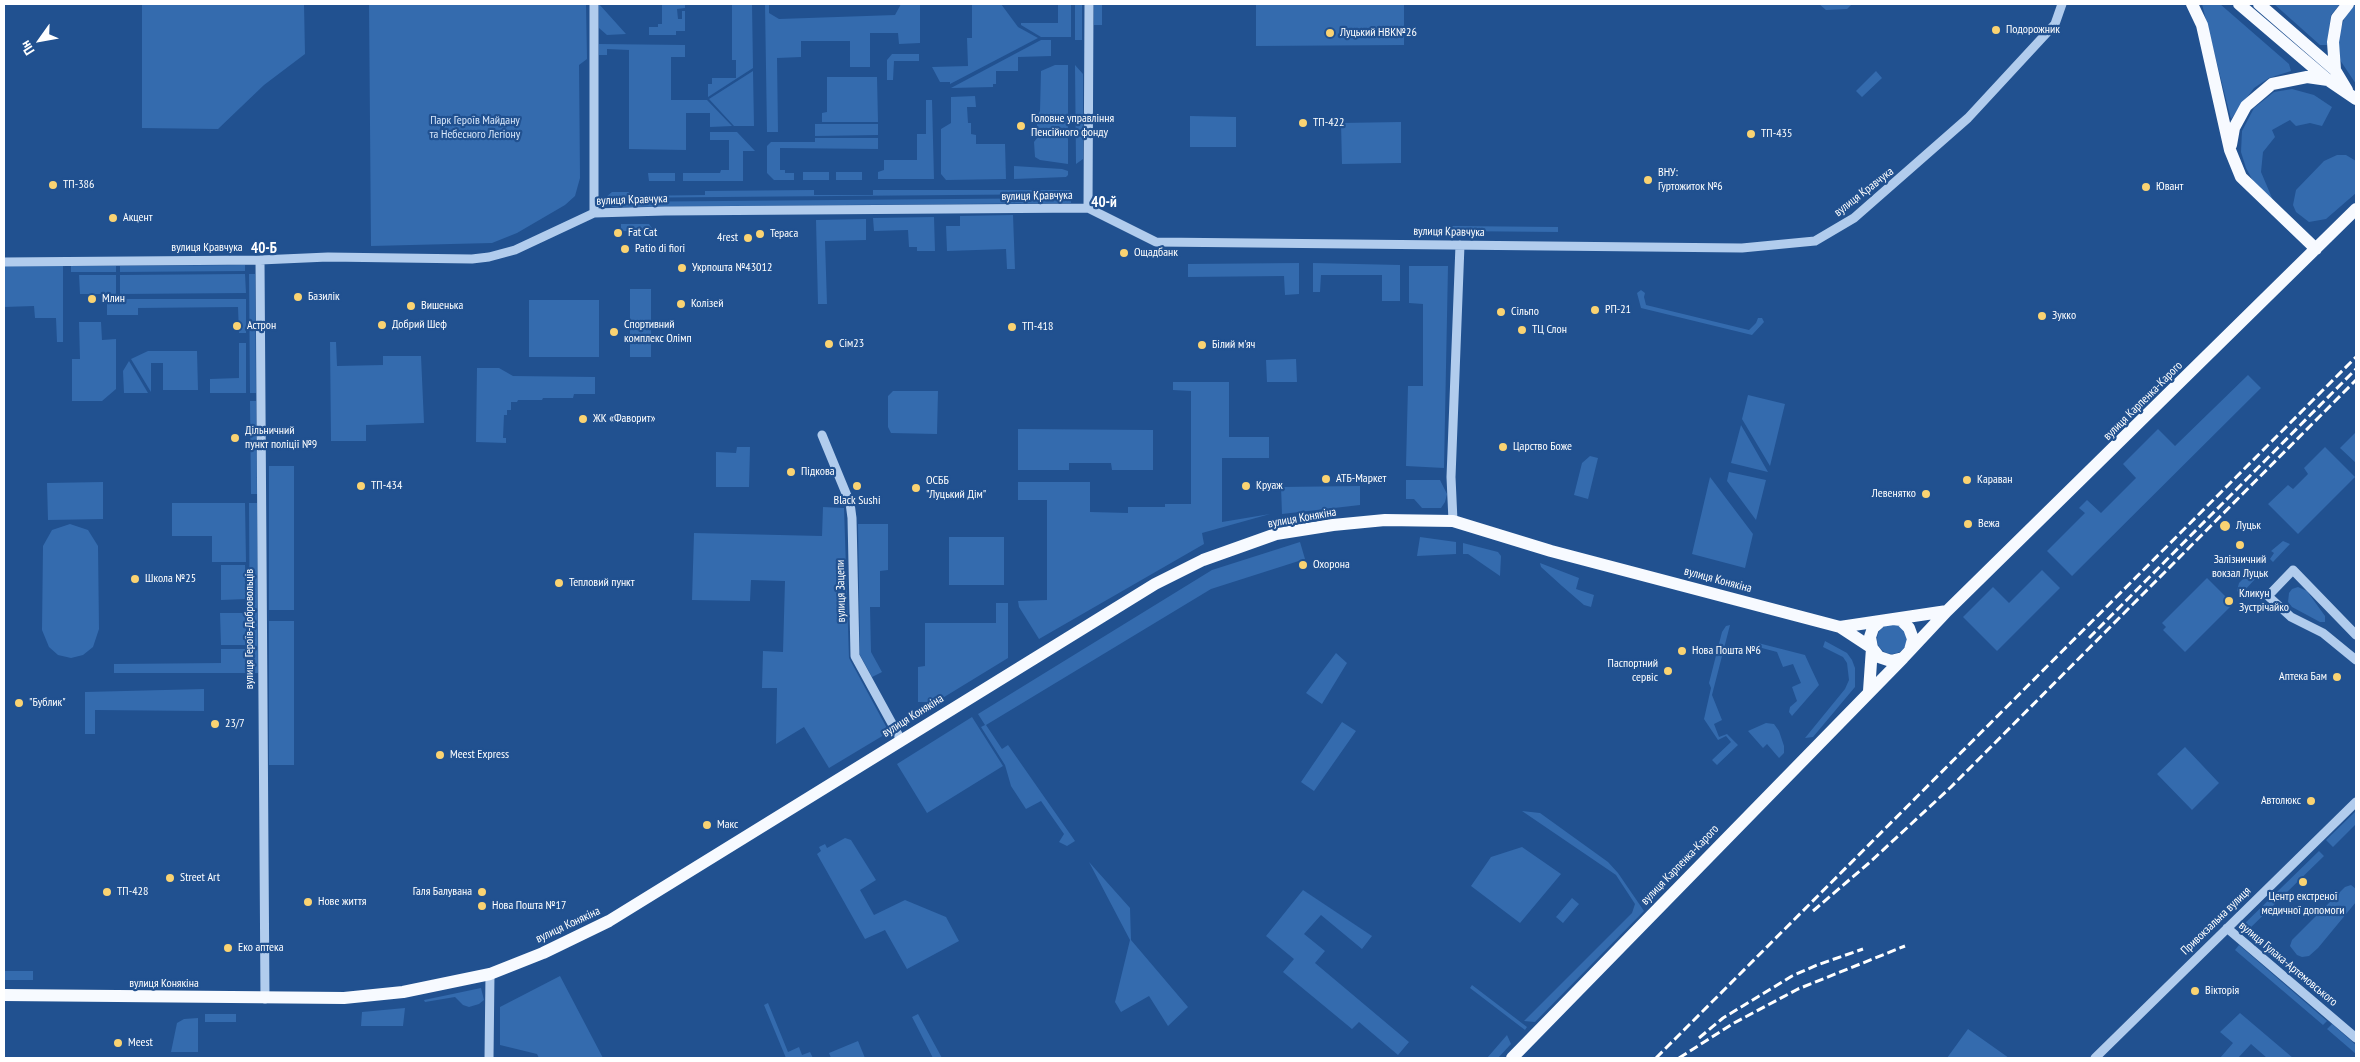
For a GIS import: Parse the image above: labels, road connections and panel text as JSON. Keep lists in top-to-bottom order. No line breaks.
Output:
{"streets":{"main road":["вулиця Карпенка-Карого","вулиця Конякіна"],"street":["вулиця Кравчука","вулиця Зацепи","вулиця Героїв-Добровольців","Привокзальна вулиця","вулиця Гулака-Артемовського"]},"crossings":[["вулиця Кравчука","вулиця Героїв-Добровольців"],["вулиця Конякіна","вулиця Зацепи"],["вулиця Конякіна","вулиця Героїв-Добровольців"],["Привокзальна вулиця","вулиця Гулака-Артемовського"]],"districts":["40-й","40-Б"],"parks":["Парк Героїв Майдану та Небесного Легіону"],"places":["Подорожник","Луцький НВК№26","ТП-422","Головне управління Пенсійного фонду","ТП-435","ВНУ: Гуртожиток №6","ТП-386","Ювант","Акцент","Fat Саt","Тераса","4rest","Patio di fiori","Ощадбанк","Укрпошта №43012","Базилік","Млин","Колізей","Вишенька","РП-21","Сільпо","Зукко","Добрий Шеф","Астрон","ТП-418","ТЦ Слон","Спортивний комплекс Олімп","Сім23","Білий м'яч","ЖК «Фаворит»","Дільничний пункт поліції №9","Царство Боже","Підкова","АТБ-Маркет","Караван","ТП-434","Black Sushi","Круаж","ОСББ \"Луцький Дім\"","Левенятко","Вежа","Луцьк","Залізничний вокзал Луцьк","Охорона","Школа №25","Тепловий пункт","Кликун Зустрічайко","Нова Пошта №6","Паспортний сервіс","Аптека Бам","\"Бублик\"","23/7","Meest Express","Автолюкс","Макс","Street Art","Центр екстреної медичної допомоги","ТП-428","Галя Балувана","Нове життя","Нова Пошта №17","Еко аптека","Вікторія","Meest"],"north":"bottom left"}
